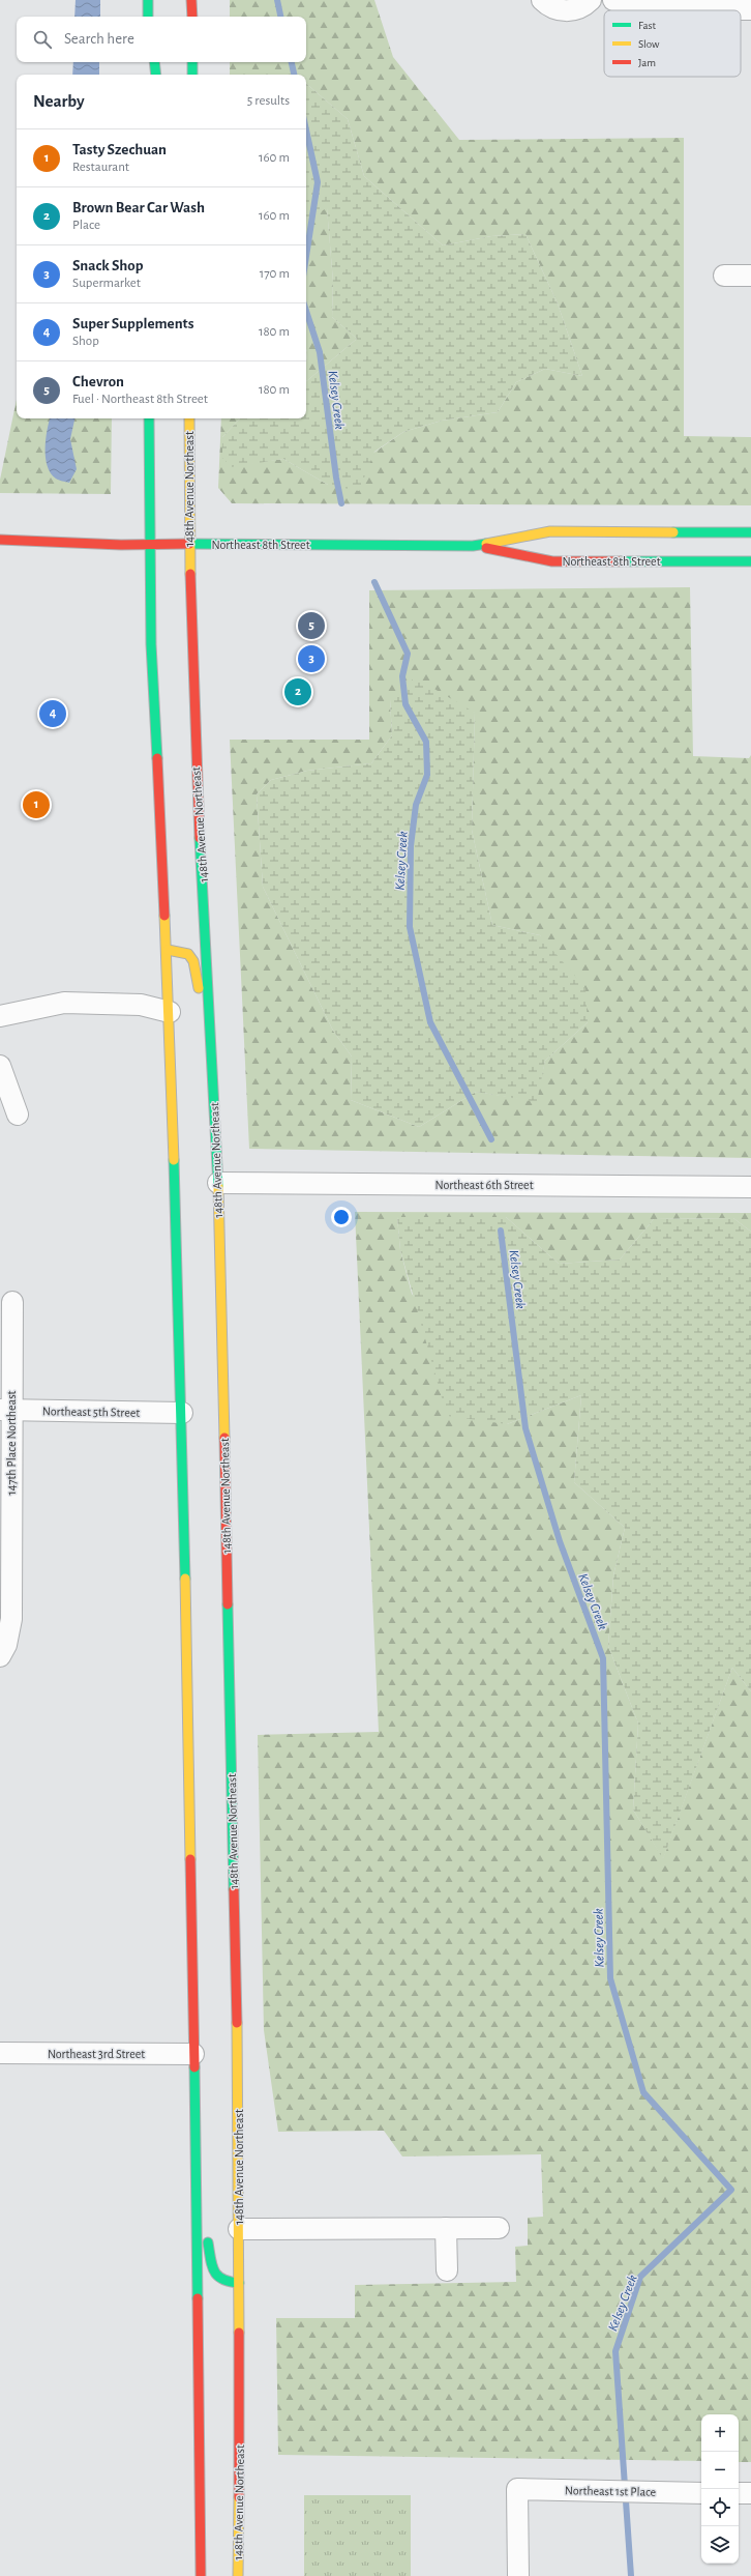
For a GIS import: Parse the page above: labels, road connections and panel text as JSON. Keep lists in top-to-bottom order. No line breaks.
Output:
{"streets":{"main road":["148th Avenue Northeast","Northeast 8th Street"],"street":["Northeast 6th Street","Northeast 5th Street","147th Place Northeast","Northeast 3rd Street","Northeast 1st Place"]},"crossings":[["148th Avenue Northeast","Northeast 8th Street"],["148th Avenue Northeast","Northeast 6th Street"],["Northeast 5th Street","147th Place Northeast"]],"water":["Kelsey Creek"],"legend":["Fast","Slow","Jam"],"page":{"search":"Search here","heading":["Nearby","5 results"],"list":[{"mark":"1","name":"Tasty Szechuan","note":"Restaurant","value":"160 m"},{"mark":"2","name":"Brown Bear Car Wash","note":"Place","value":"160 m"},{"mark":"3","name":"Snack Shop","note":"Supermarket","value":"170 m"},{"mark":"4","name":"Super Supplements","note":"Shop","value":"180 m"},{"mark":"5","name":"Chevron","note":"Fuel · Northeast 8th Street","value":"180 m"}],"pins":["5","3","2","4","1"],"map_buttons":["+","−"]}}
